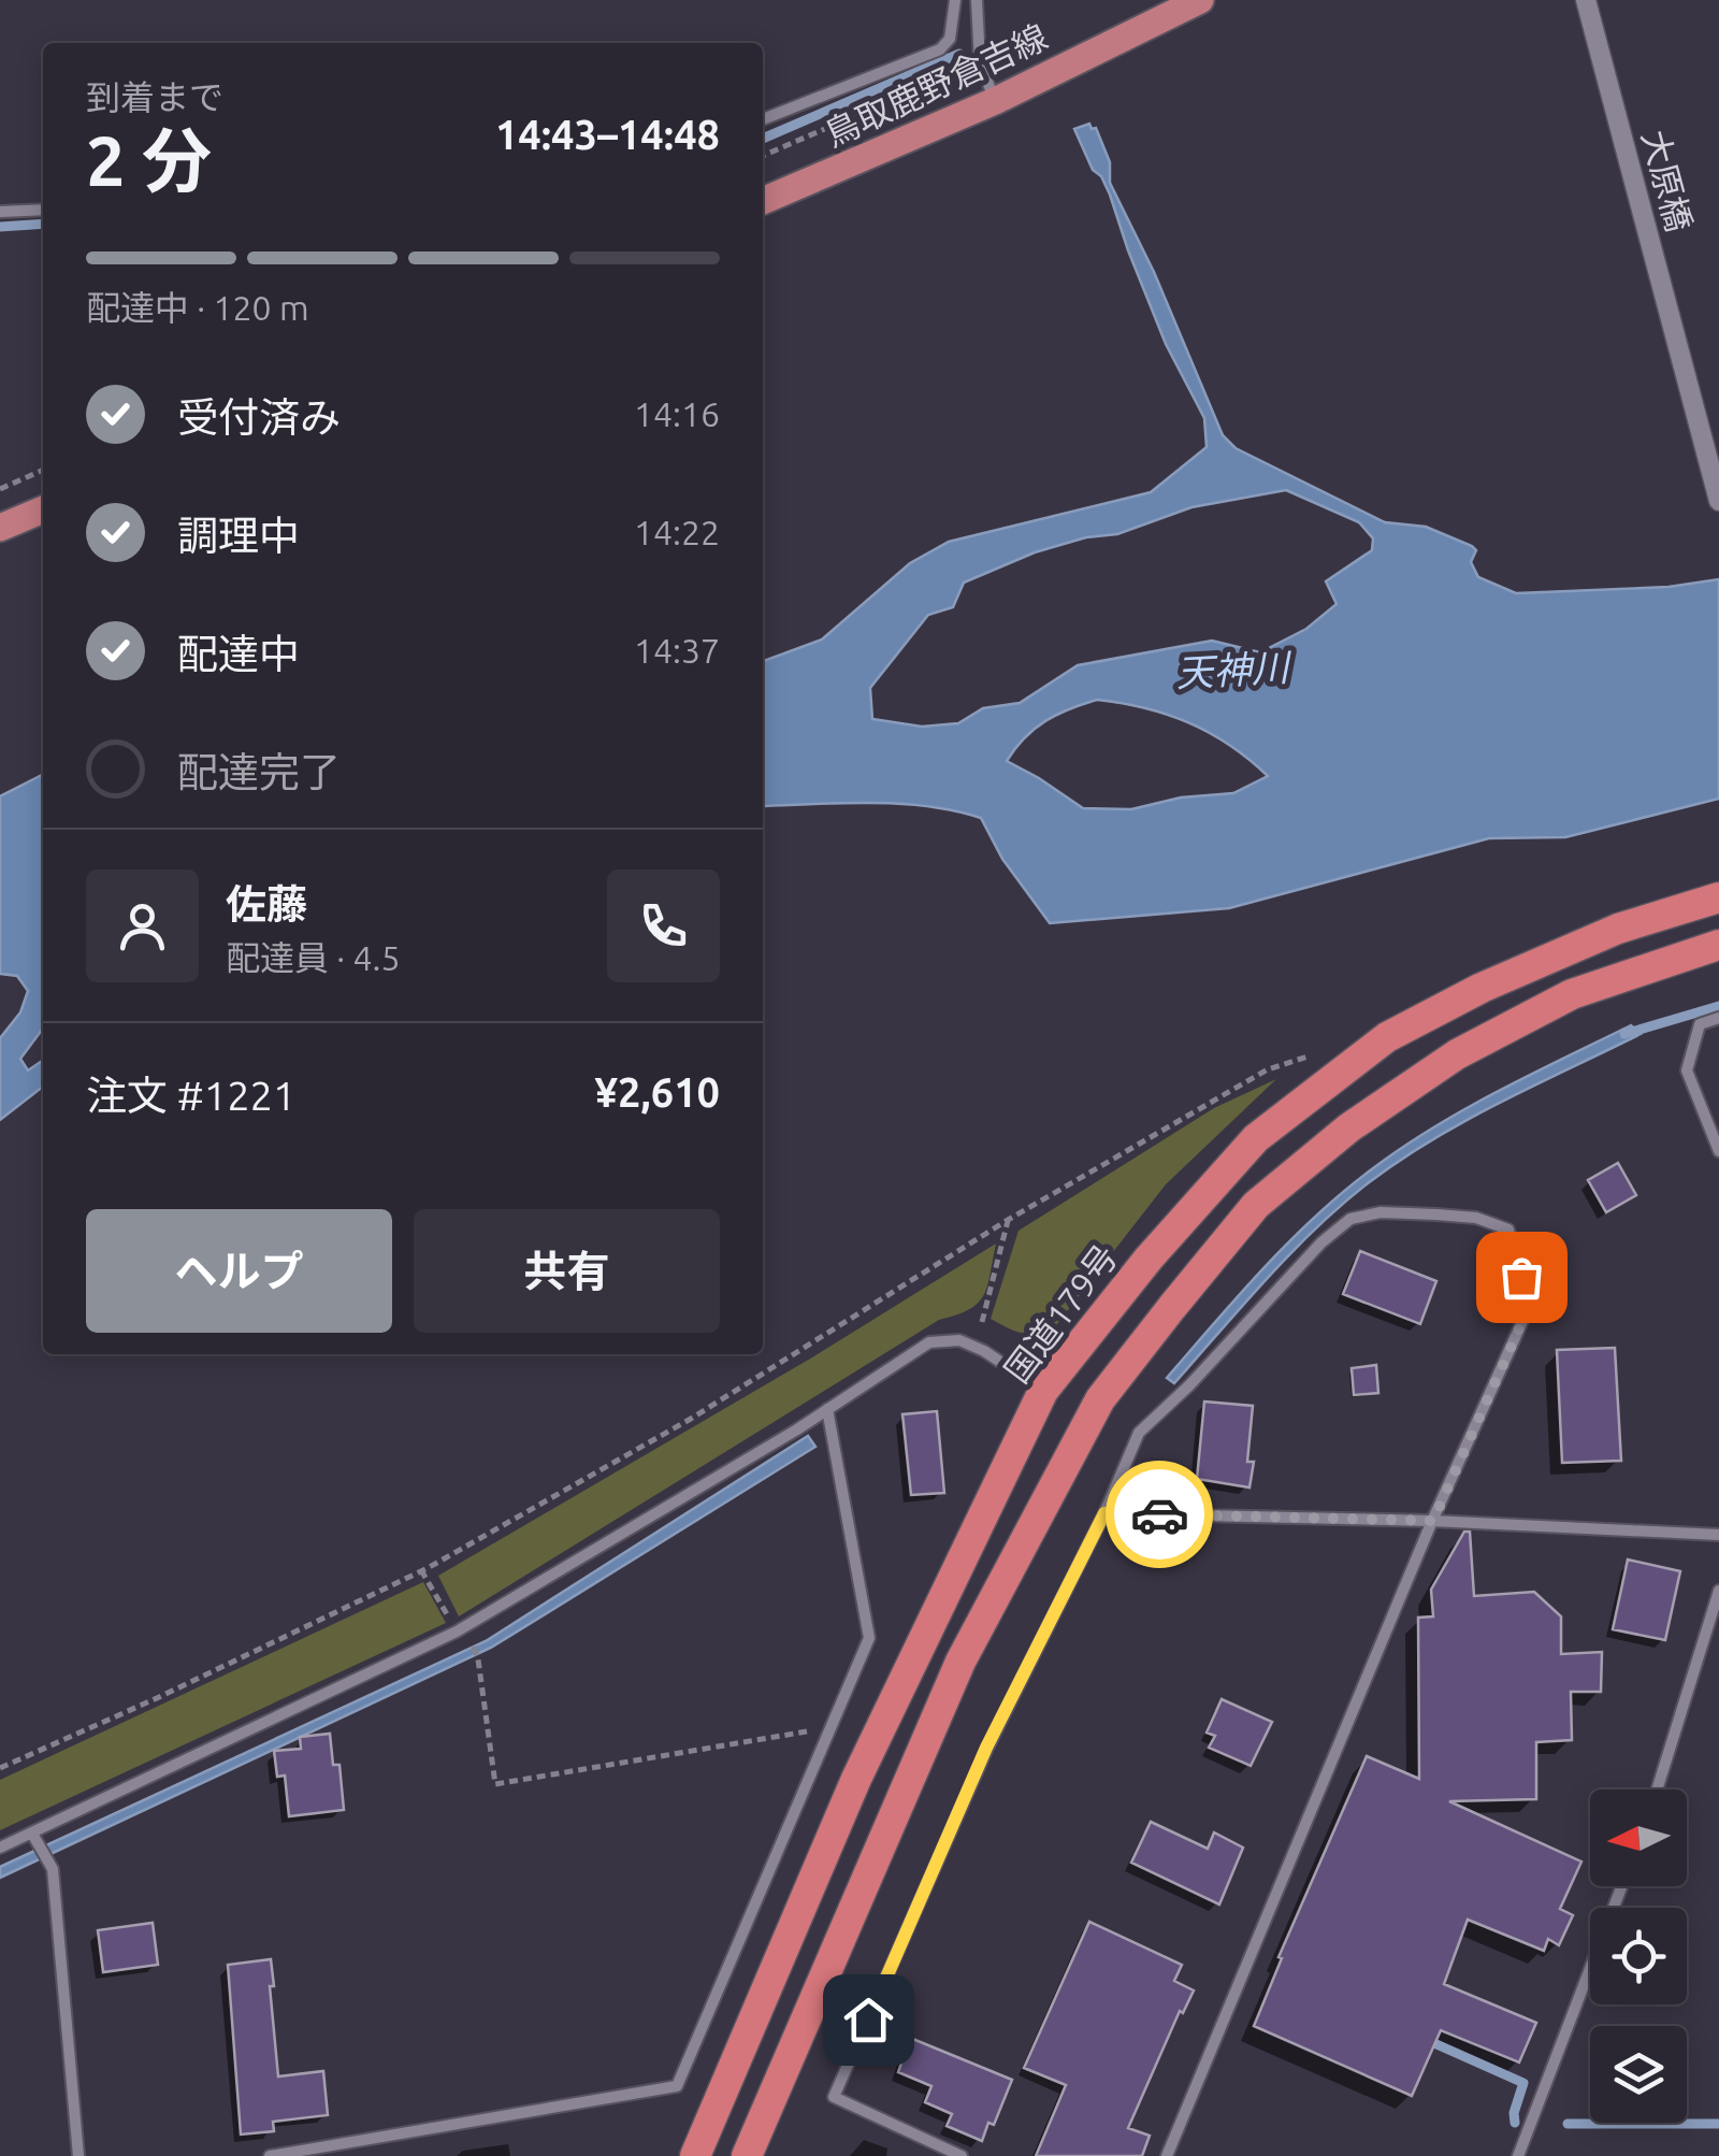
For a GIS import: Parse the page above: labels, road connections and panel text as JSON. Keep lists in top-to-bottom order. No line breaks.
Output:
{"streets":{"highway":["国道179号"],"main road":["鳥取鹿野倉吉線"],"street":["大原橋"]},"water":["天神川"],"north":"left","page":{"heading":["2 分","到着まで","14:43–14:48"],"panel":["佐藤","配達員 · 4.5","注文 #1221","¥2,610"],"bar":"配達中 · 120 m","list":[["受付済み","14:16"],["調理中","14:22"],["配達中","14:37"],"配達完了"],"buttons":["ヘルプ","共有"]}}
